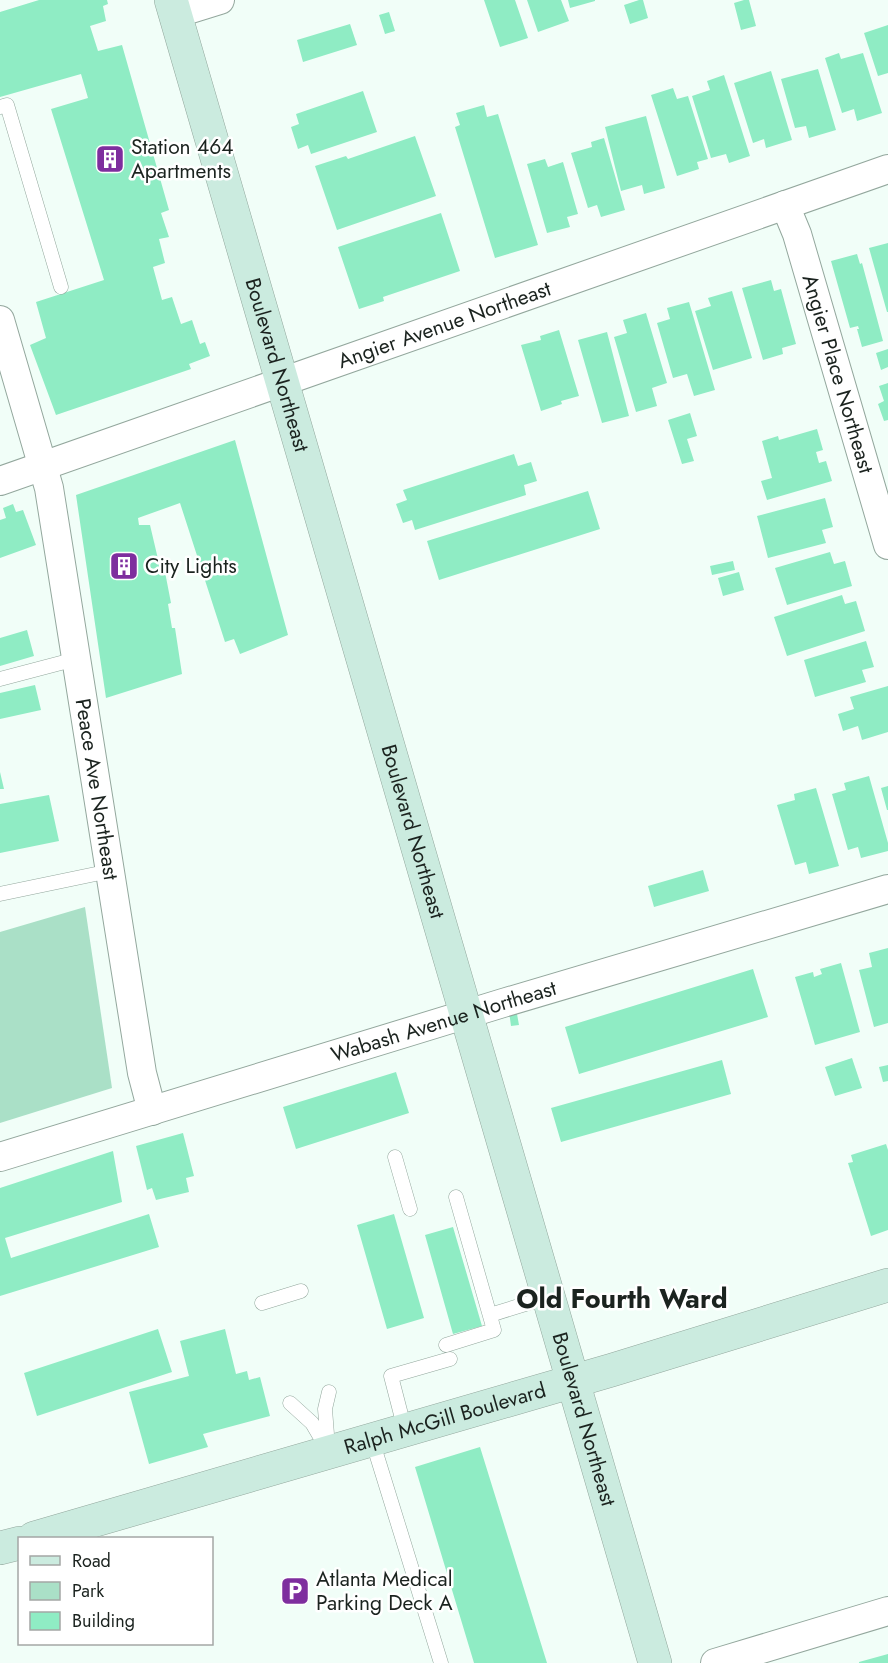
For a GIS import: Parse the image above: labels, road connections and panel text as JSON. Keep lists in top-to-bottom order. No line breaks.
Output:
{"streets":{"main road":["Boulevard Northeast","Ralph McGill Boulevard"],"street":["Angier Avenue Northeast","Angier Place Northeast","Peace Ave Northeast","Wabash Avenue Northeast"]},"crossings":[["Angier Avenue Northeast","Boulevard Northeast"],["Angier Avenue Northeast","Angier Place Northeast"],["Angier Avenue Northeast","Peace Ave Northeast"],["Boulevard Northeast","Wabash Avenue Northeast"],["Boulevard Northeast","Ralph McGill Boulevard"],["Peace Ave Northeast","Wabash Avenue Northeast"]],"districts":["Old Fourth Ward"],"places":{"building":["Station 464 Apartments","City Lights"],"parking":["Atlanta Medical Parking Deck A"]},"legend":["Road","Park","Building"]}
